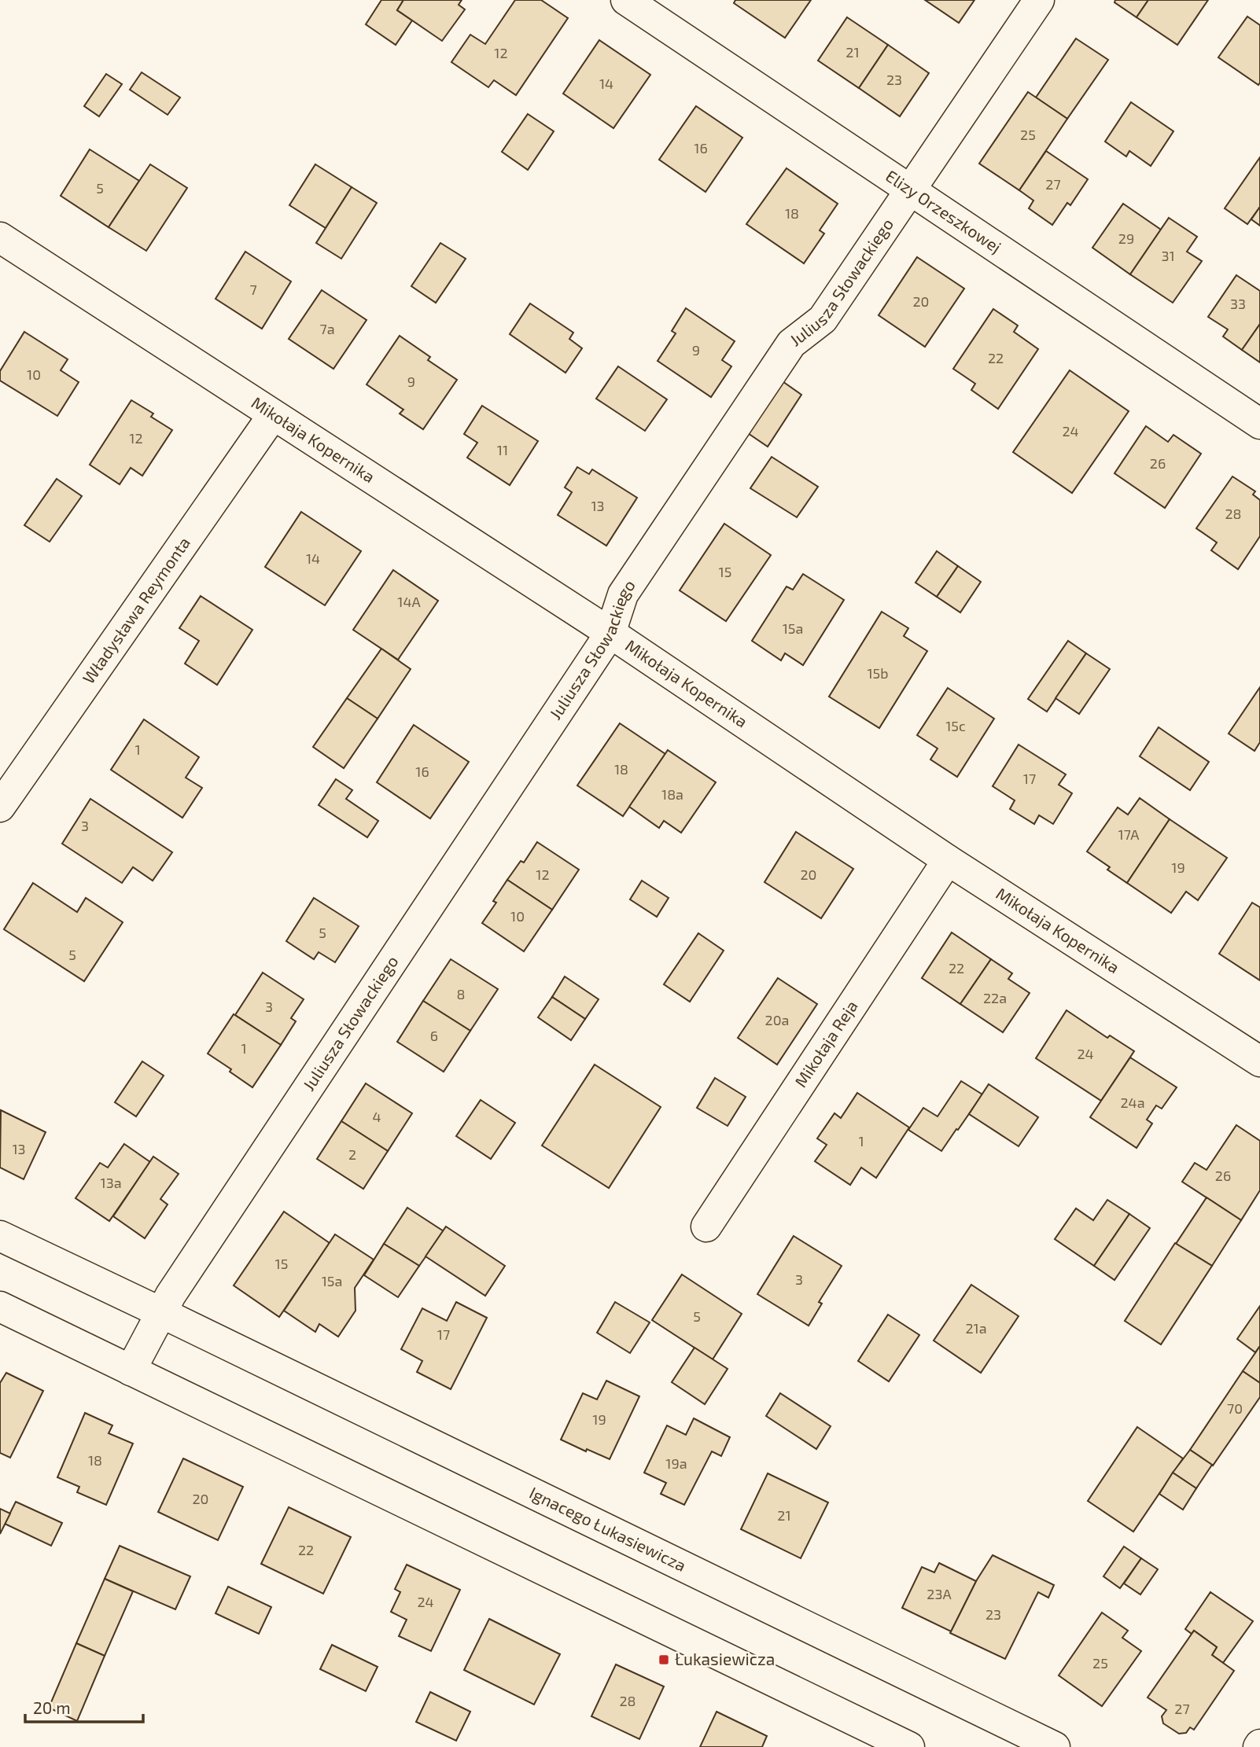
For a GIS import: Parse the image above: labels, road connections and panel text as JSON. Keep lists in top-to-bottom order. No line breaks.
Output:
{"streets":{"street":["Elizy Orzeszkowej","Juliusza Słowackiego","Mikołaja Kopernika","Władysława Reymonta","Mikołaja Reja","Ignacego Łukasiewicza"]},"crossings":[["Elizy Orzeszkowej","Juliusza Słowackiego"],["Juliusza Słowackiego","Mikołaja Kopernika"],["Juliusza Słowackiego","Ignacego Łukasiewicza"],["Mikołaja Kopernika","Władysława Reymonta"],["Mikołaja Kopernika","Mikołaja Reja"]],"places":{"transit":["Łukasiewicza"]},"house_numbers":["21","12","23","14","25","16","27","5","18","29","31","7","20","33","7a","9","22","10","9","24","12","11","26","13","28","14","15","14A","15a","15b","15c","1","18","16","17","18a","3","17A","19","12","20","10","5","5","22","8","22a","3","20a","6","1","24","24a","4","1","13","2","26","13a","15","3","15a","5","21a","17","70","19","18","19a","20","21","22","23A","24","23","25","28","27"],"scale_bar":"20 m"}
